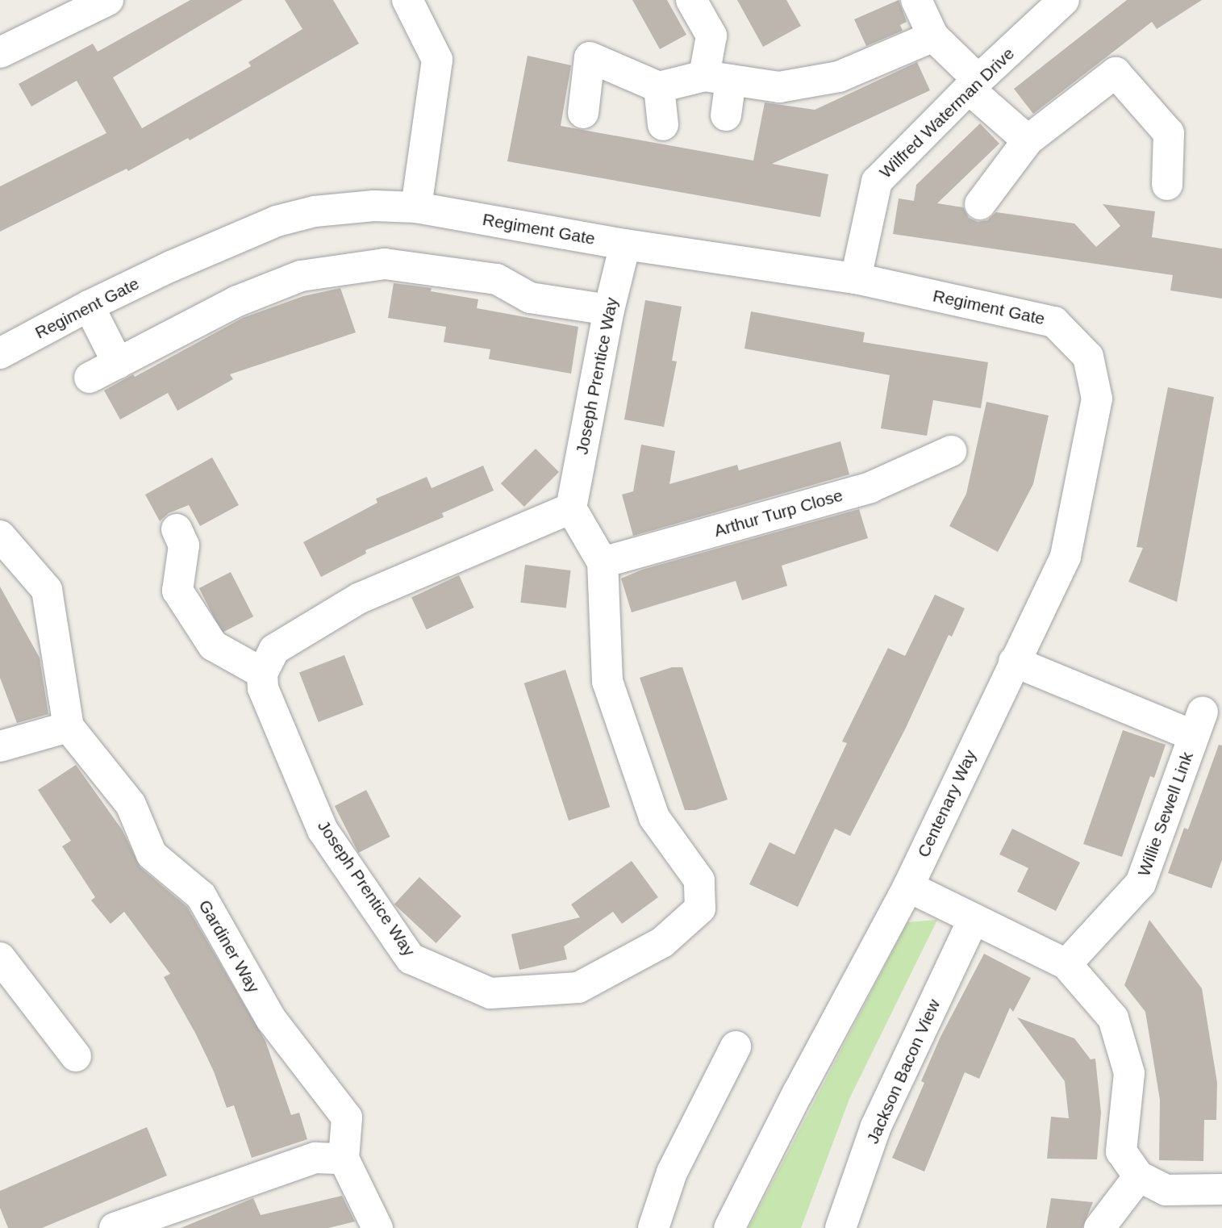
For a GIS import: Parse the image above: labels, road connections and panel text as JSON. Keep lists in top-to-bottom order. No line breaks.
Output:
{"streets":{"street":["Wilfred Waterman Drive","Regiment Gate","Joseph Prentice Way","Arthur Turp Close","Centenary Way","Willie Sewell Link","Gardiner Way","Jackson Bacon View"]},"crossings":[["Wilfred Waterman Drive","Regiment Gate"],["Regiment Gate","Joseph Prentice Way"],["Regiment Gate","Centenary Way"],["Joseph Prentice Way","Arthur Turp Close"],["Centenary Way","Willie Sewell Link"]]}
